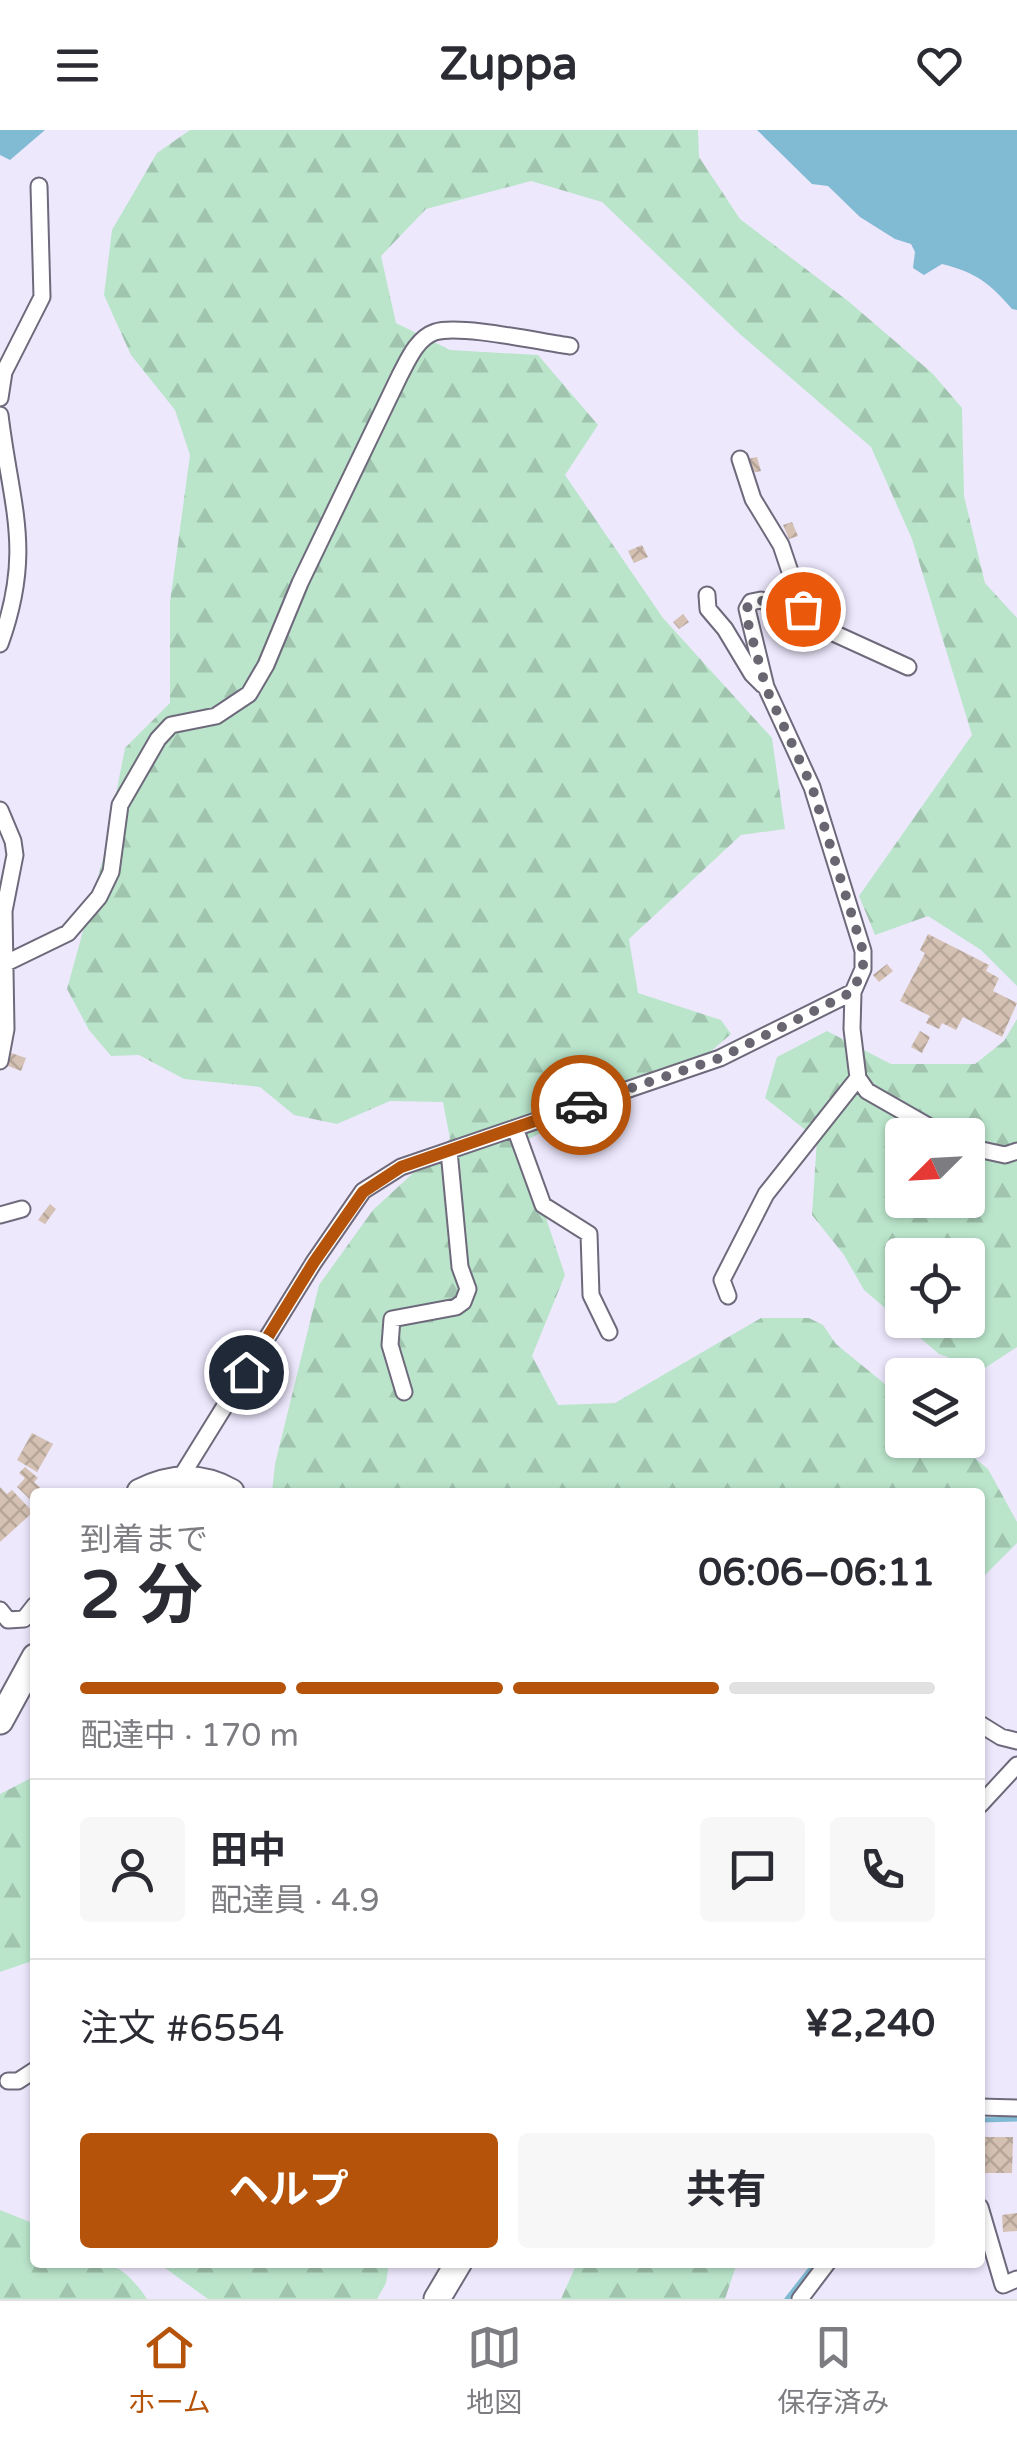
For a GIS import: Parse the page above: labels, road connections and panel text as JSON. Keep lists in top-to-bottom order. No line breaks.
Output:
{"north":"bottom left","page":{"header":"Zuppa","heading":["2 分","到着まで","06:06–06:11"],"panel":["田中","配達員 · 4.9","注文 #6554","¥2,240"],"bar":"配達中 · 170 m","buttons":["ヘルプ","共有"],"tabs":["ホーム","地図","保存済み"]}}
